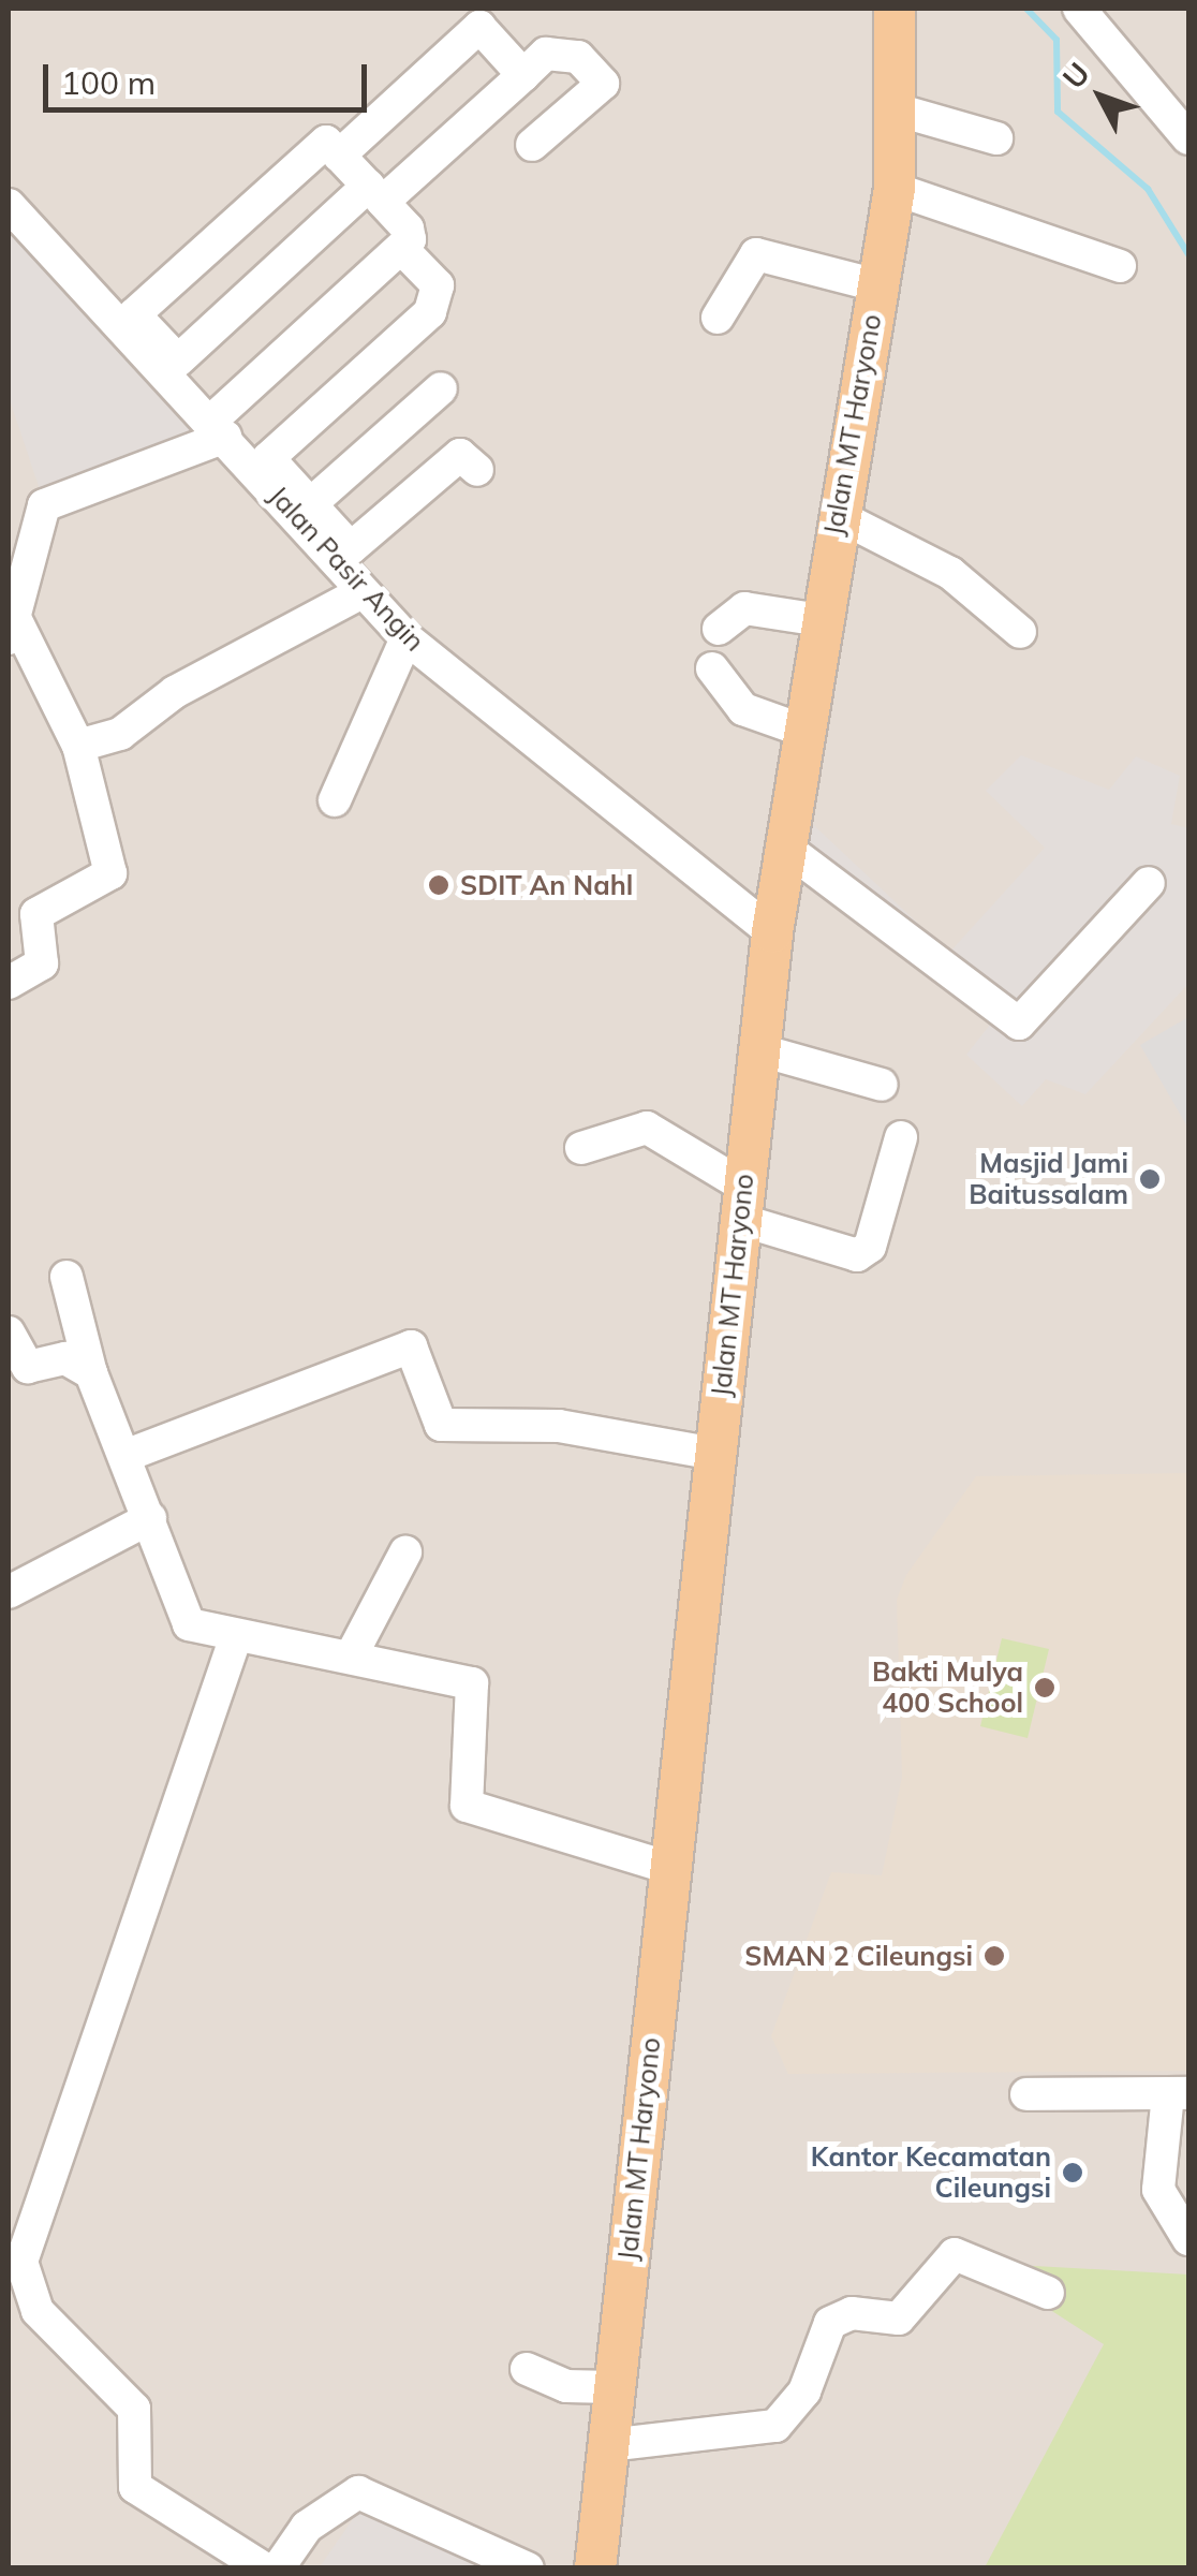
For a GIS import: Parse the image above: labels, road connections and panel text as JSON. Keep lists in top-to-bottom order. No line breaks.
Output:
{"streets":{"main road":["Jalan MT Haryono"],"street":["Jalan Pasir Angin"]},"crossings":[["Jalan MT Haryono","Jalan Pasir Angin"]],"places":["SDIT An Nahl","Masjid Jami Baitussalam","Bakti Mulya 400 School","SMAN 2 Cileungsi","Kantor Kecamatan Cileungsi"],"scale_bar":"100 m","north":"top left"}
